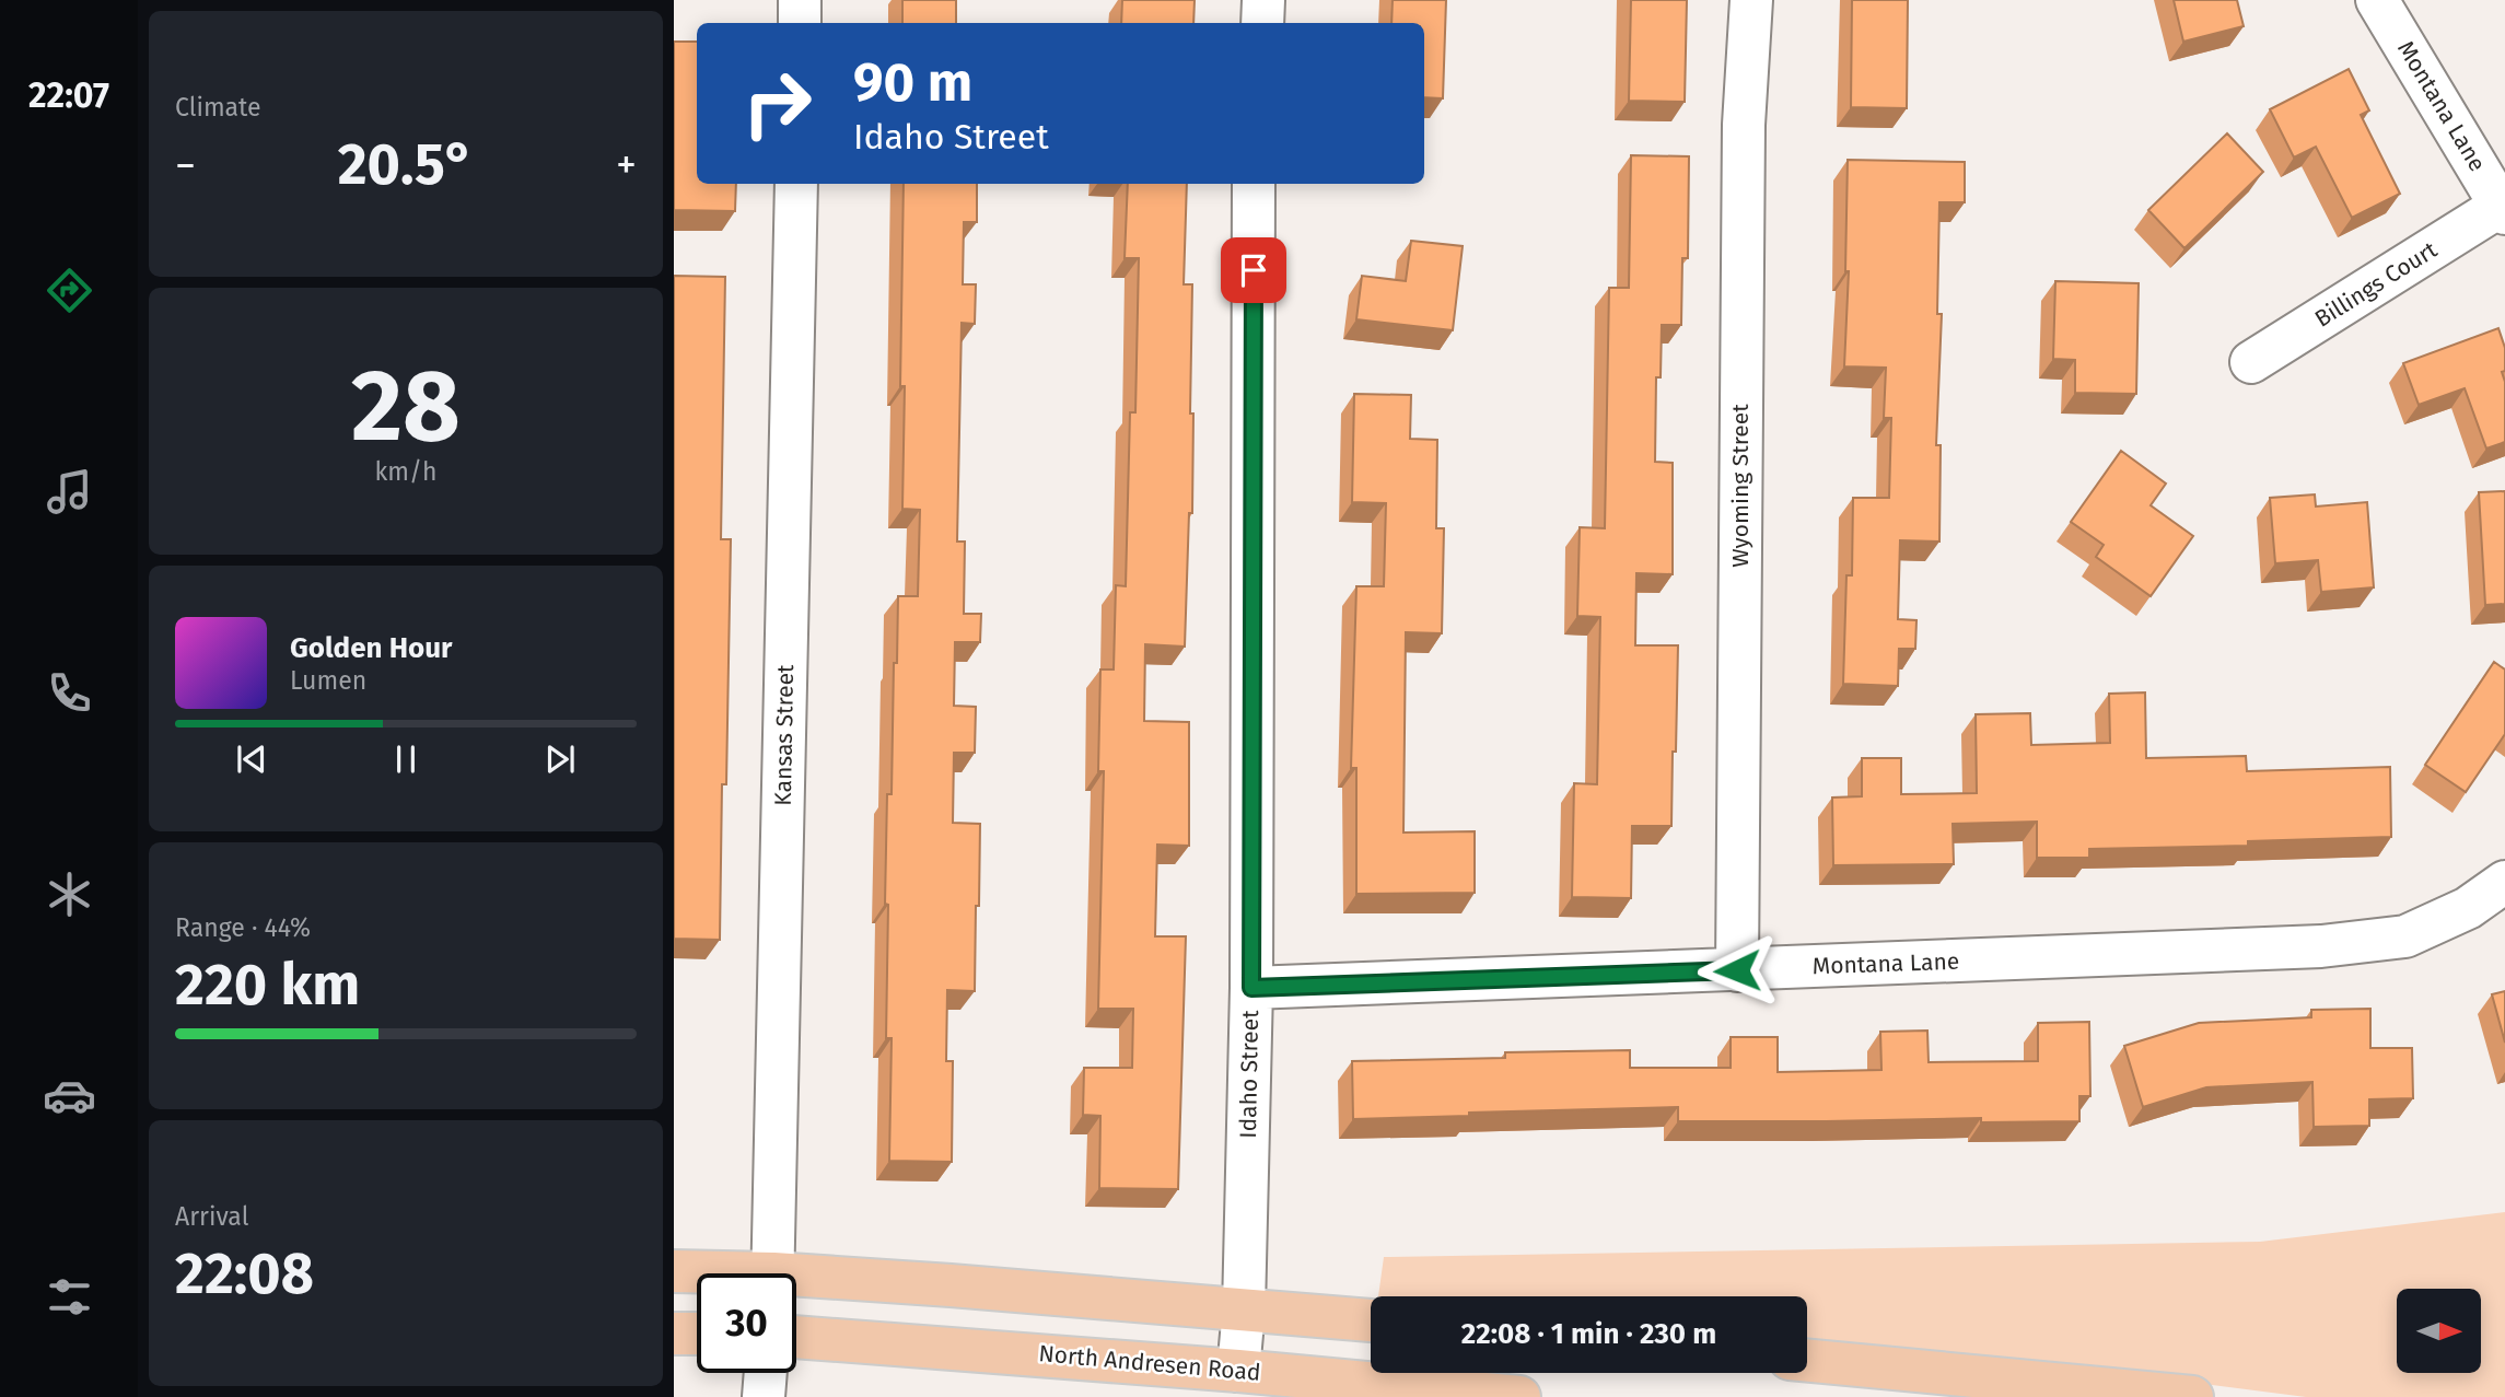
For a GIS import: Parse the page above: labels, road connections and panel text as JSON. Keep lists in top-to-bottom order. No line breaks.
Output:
{"streets":{"main road":["North Andresen Road"],"street":["Montana Lane","Billings Court","Wyoming Street","Kansas Street","Idaho Street"]},"crossings":[["Montana Lane","Billings Court"],["Montana Lane","Wyoming Street"],["Montana Lane","Idaho Street"],["Idaho Street","North Andresen Road"]],"north":"right","page":{"tabs":"22:07","tile":["Climate",["28","km/h"],["Range · 44%","220 km"],["Arrival","22:08"]],"turn":["90 m","Idaho Street"],"heat":["−","20.5°","+"],"song":["Golden Hour","Lumen"],"limit":"30","trip":"22:08 · 1 min · 230 m"}}
